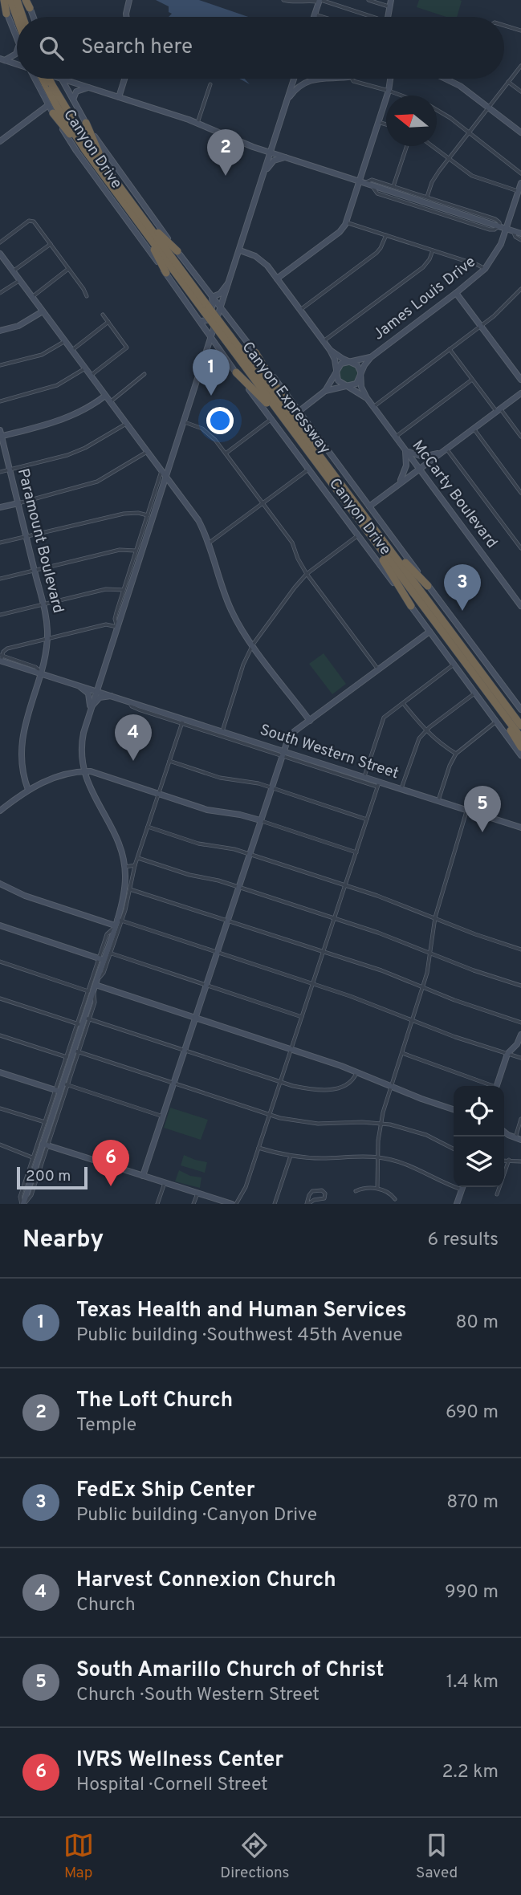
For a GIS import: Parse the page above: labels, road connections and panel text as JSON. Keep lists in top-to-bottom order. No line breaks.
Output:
{"streets":{"highway":["Canyon Expressway"],"main road":["Canyon Drive","James Louis Drive","McCarty Boulevard","Paramount Boulevard","South Western Street"]},"crossings":[["Canyon Drive","James Louis Drive"],["Canyon Drive","Canyon Expressway"],["James Louis Drive","McCarty Boulevard"],["Paramount Boulevard","South Western Street"]],"scale_bar":"200 m","north":"left","page":{"search":"Search here","pins":["2","1","3","4","5","6"],"scale":"200 m","heading":["Nearby","6 results"],"list":[{"mark":"1","name":"Texas Health and Human Services","note":"Public building · Southwest 45th Avenue","value":"80 m"},{"mark":"2","name":"The Loft Church","note":"Temple","value":"690 m"},{"mark":"3","name":"FedEx Ship Center","note":"Public building · Canyon Drive","value":"870 m"},{"mark":"4","name":"Harvest Connexion Church","note":"Church","value":"990 m"},{"mark":"5","name":"South Amarillo Church of Christ","note":"Church · South Western Street","value":"1.4 km"},{"mark":"6","name":"IVRS Wellness Center","note":"Hospital · Cornell Street","value":"2.2 km"}],"nav":["Map","Directions","Saved"]}}
